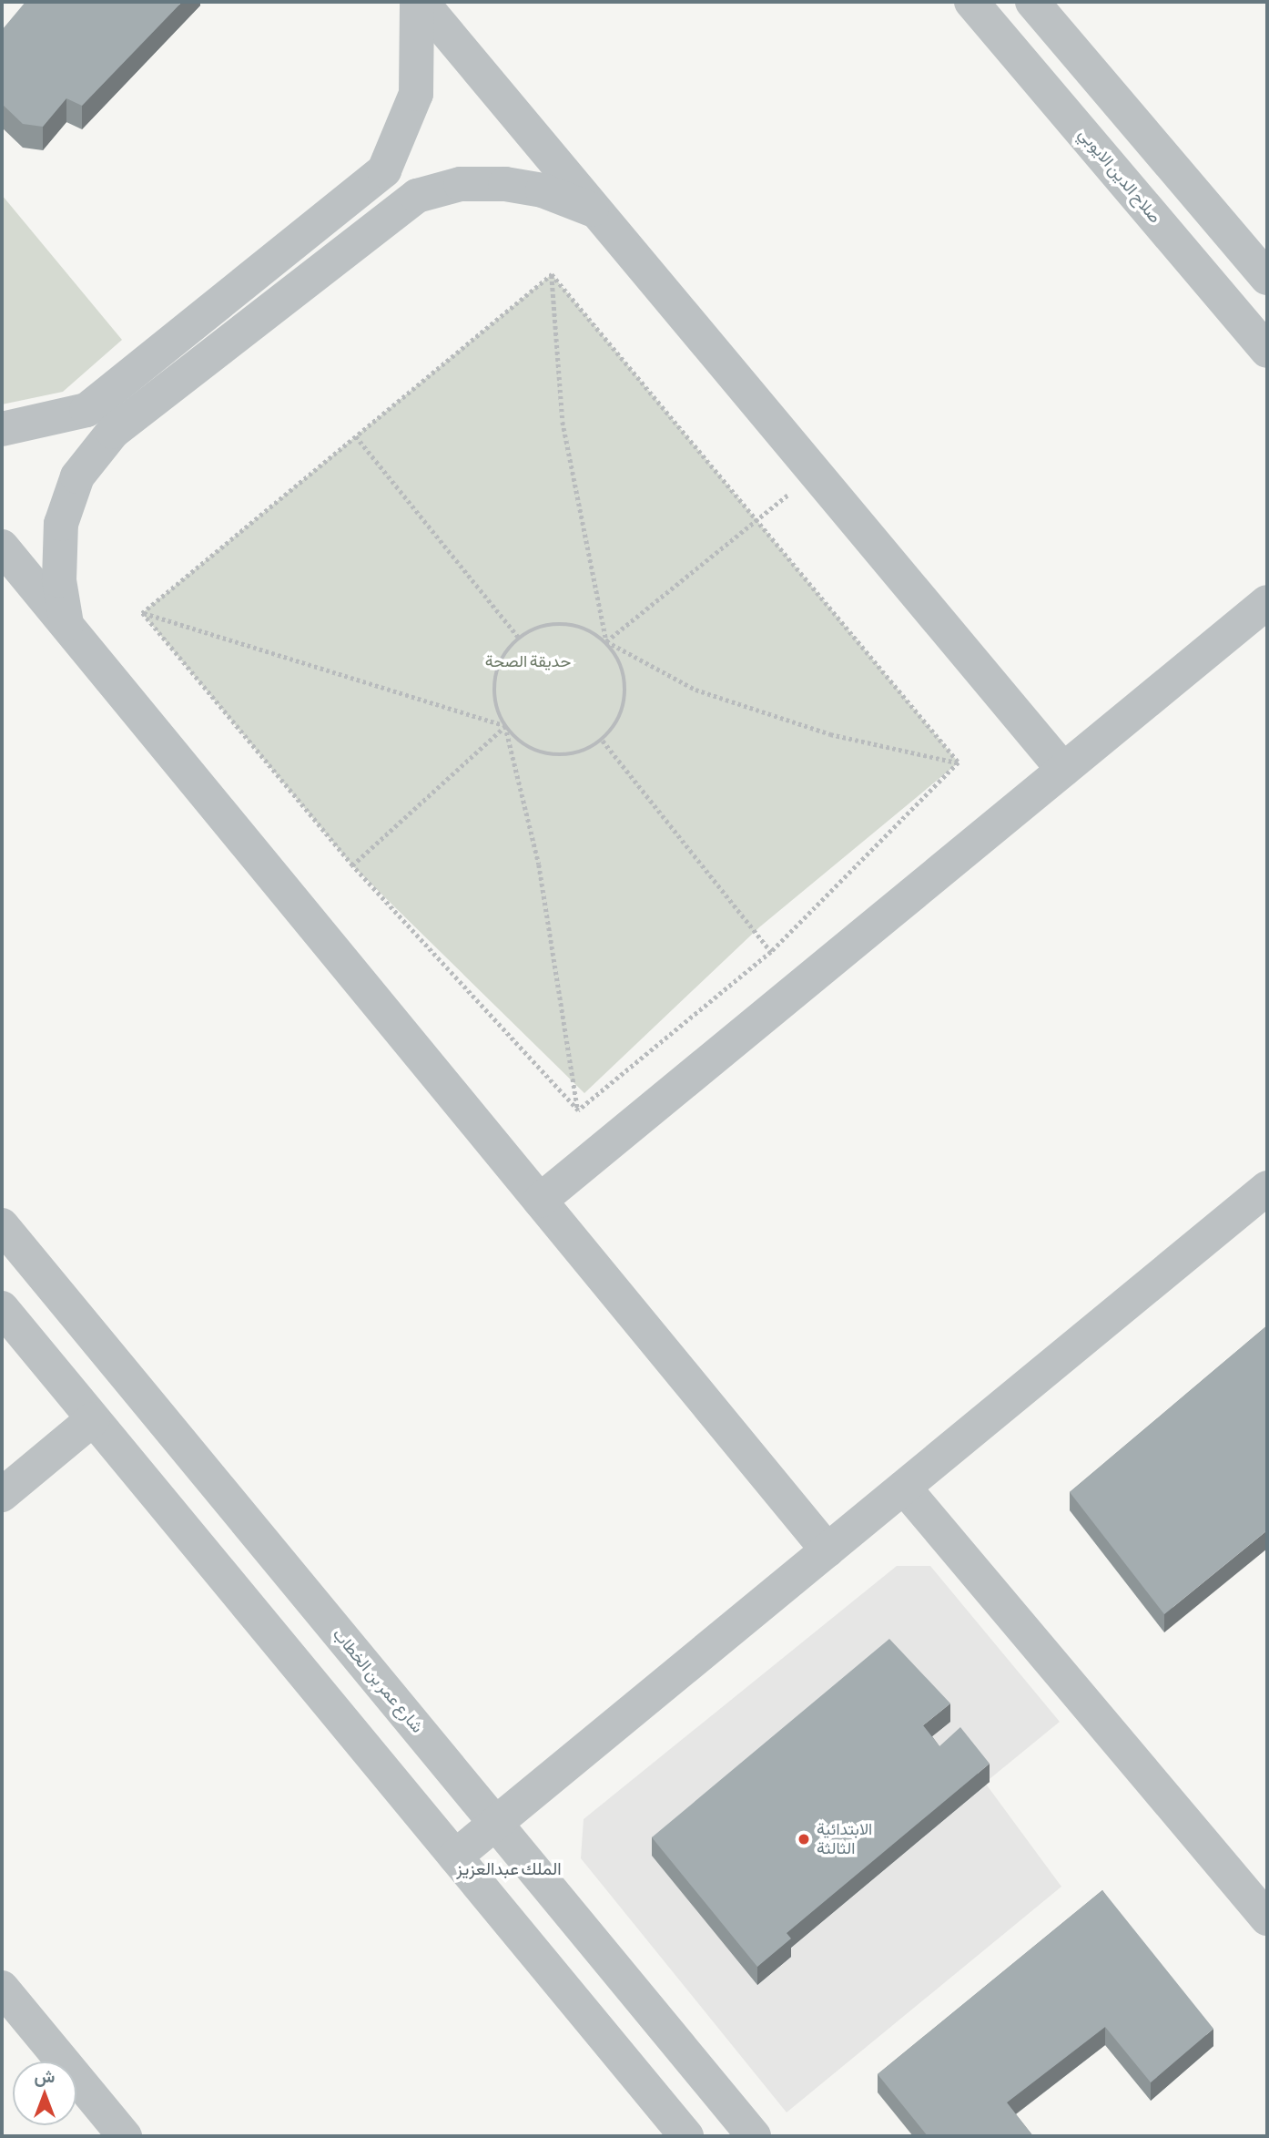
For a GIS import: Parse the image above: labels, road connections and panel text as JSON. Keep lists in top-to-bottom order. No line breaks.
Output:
{"streets":{"street":["صلاح الدين الايوبي","شارع عمر بن الخطاب"]},"districts":["الملك عبدالعزيز"],"parks":["حديقة الصحة"],"places":["الابتدائية الثالثة"],"north":"top"}
